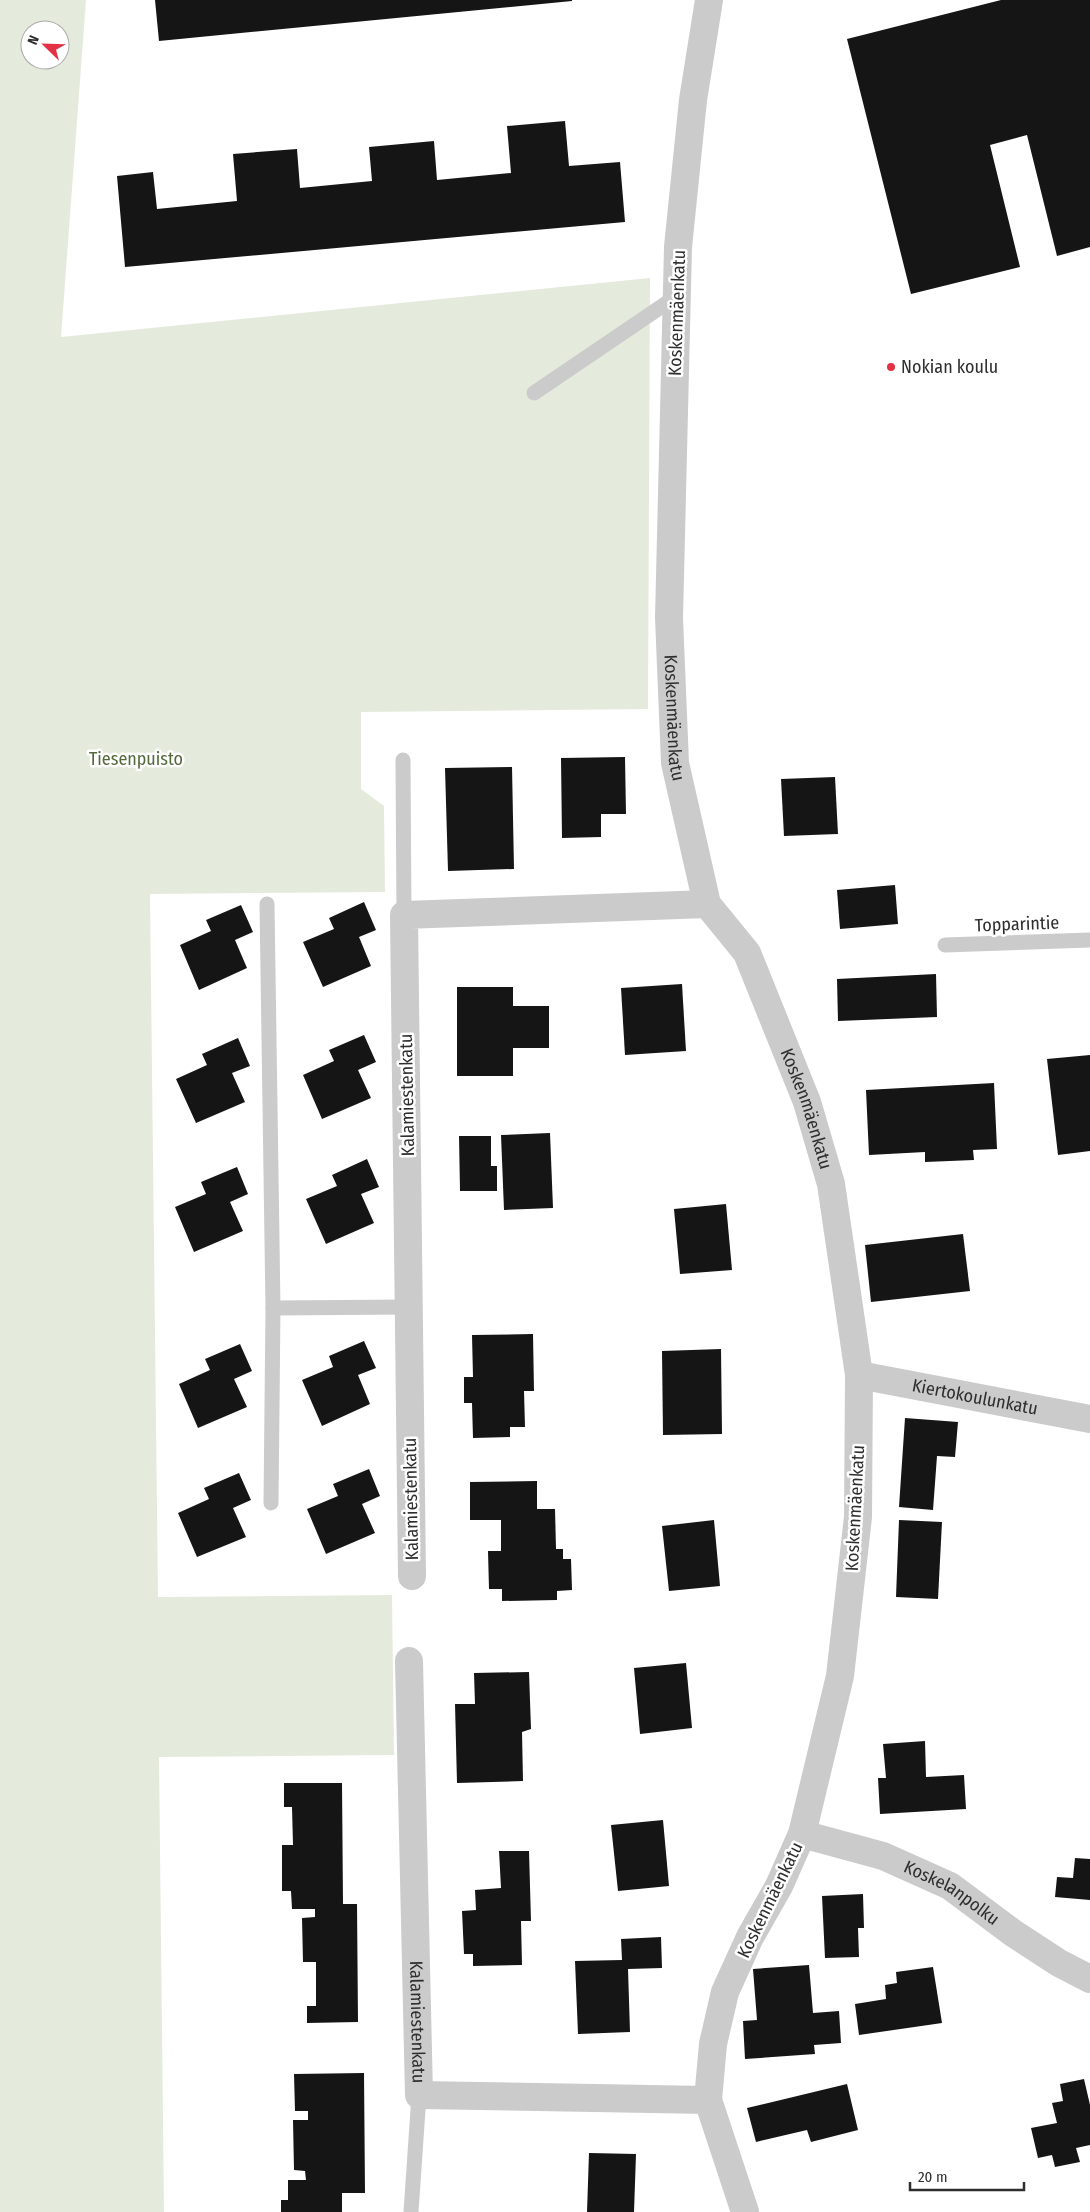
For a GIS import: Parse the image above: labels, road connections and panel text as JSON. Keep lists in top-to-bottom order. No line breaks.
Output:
{"streets":{"street":["Koskenmäenkatu","Kalamiestenkatu","Kiertokoulunkatu","Koskelanpolku"],"lane":["Topparintie"]},"crossings":[["Koskenmäenkatu","Kalamiestenkatu"],["Koskenmäenkatu","Kiertokoulunkatu"],["Koskenmäenkatu","Koskelanpolku"]],"parks":["Tiesenpuisto"],"places":["Nokian koulu"],"scale_bar":"20 m","north":"top left"}
